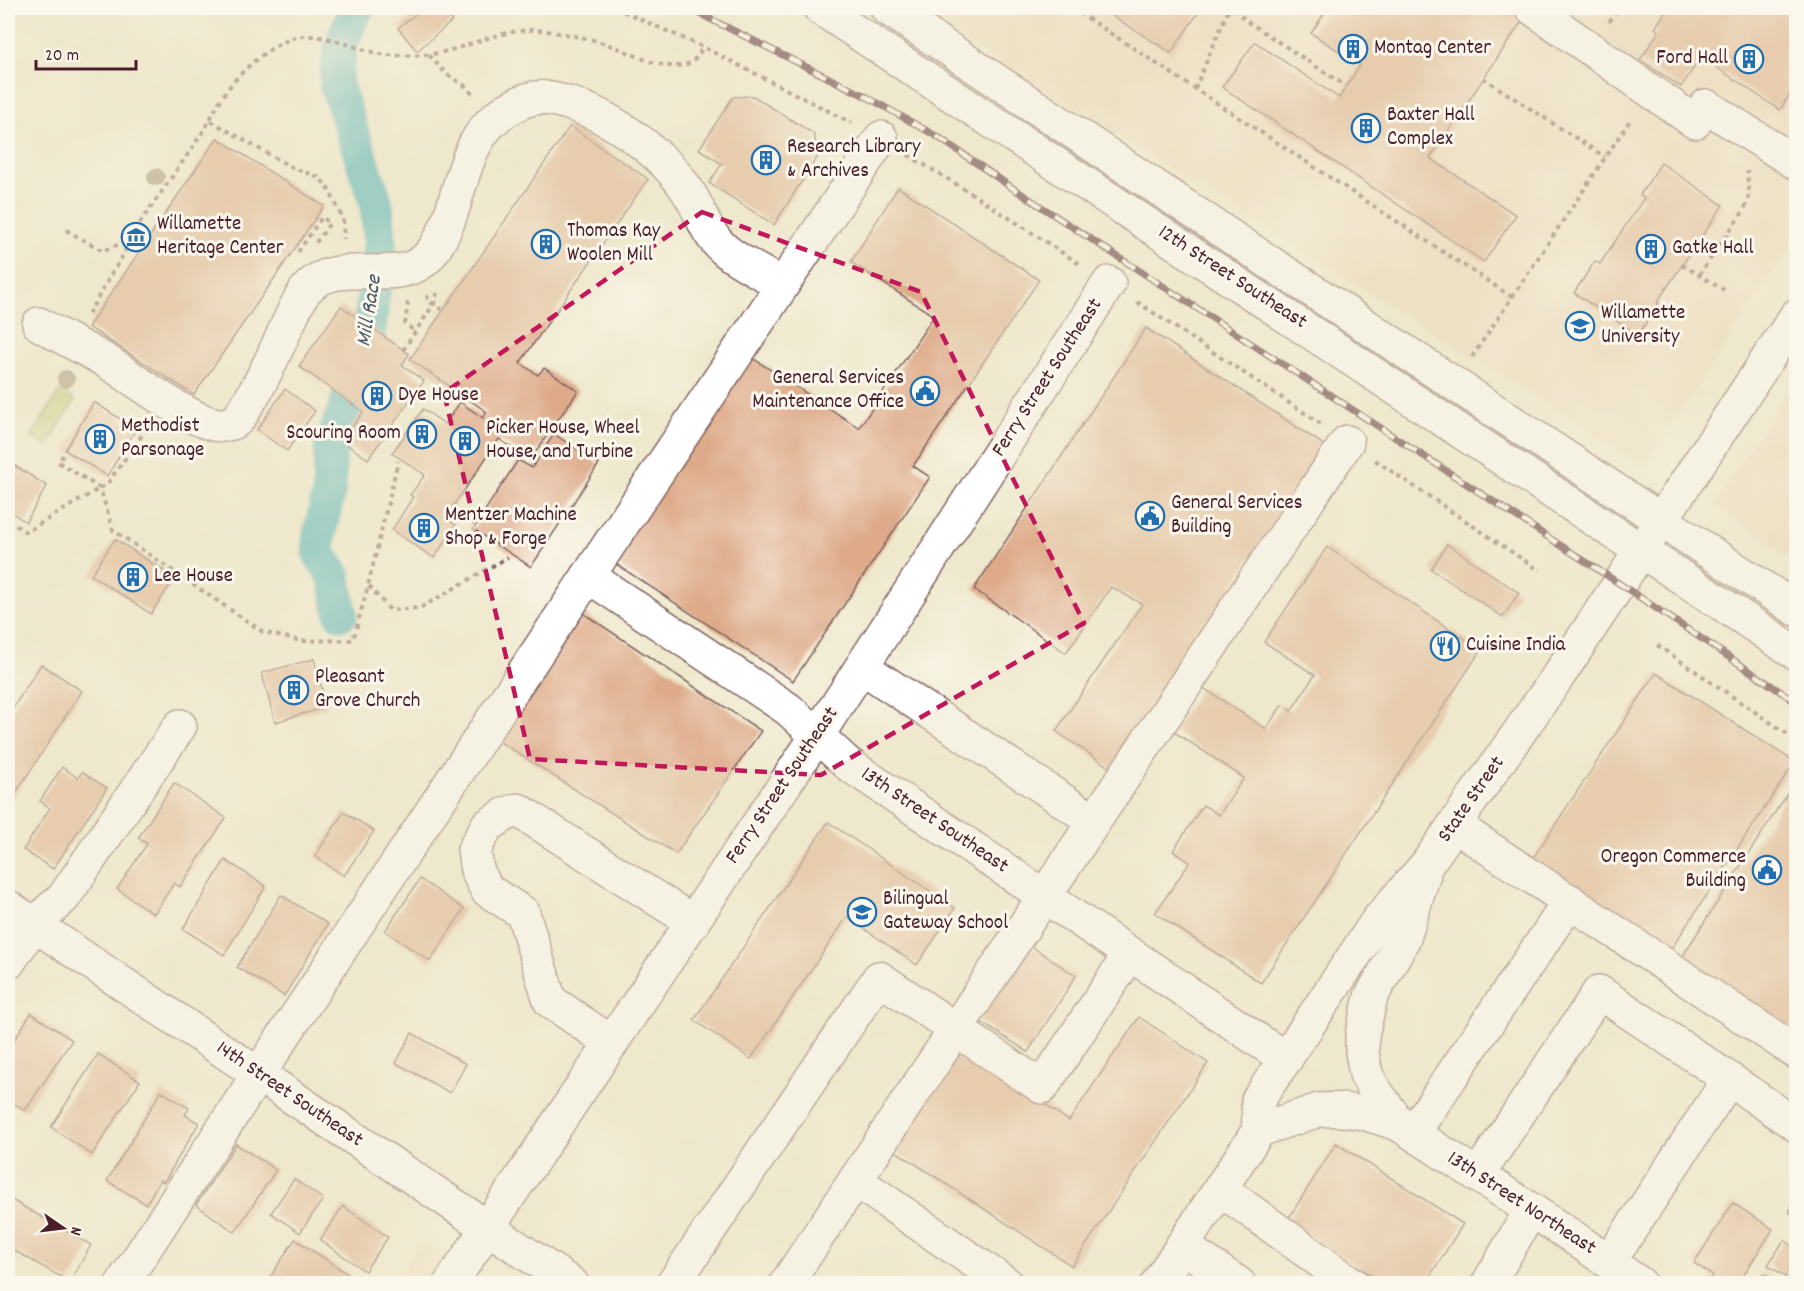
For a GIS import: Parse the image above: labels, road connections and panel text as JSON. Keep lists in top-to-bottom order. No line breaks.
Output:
{"streets":{"main road":["12th Street Southeast","Ferry Street Southeast","State Street","13th Street Southeast","14th Street Southeast","13th Street Northeast"]},"crossings":[["12th Street Southeast","State Street"],["Ferry Street Southeast","13th Street Southeast"],["Ferry Street Southeast","14th Street Southeast"],["State Street","13th Street Southeast"]],"water":["Mill Race"],"places":{"building":["Montag Center","Ford Hall","Baxter Hall Complex","Research Library & Archives","Thomas Kay Woolen Mill","Gatke Hall","Dye House","Scouring Room","Methodist Parsonage","Picker House, Wheel House, and Turbine","Mentzer Machine Shop & Forge","Lee House","Pleasant Grove Church"],"museum":["Willamette Heritage Center"],"school or university":["Willamette University","Bilingual Gateway School"],"public building":["General Services Maintenance Office","General Services Building","Oregon Commerce Building"],"restaurant":["Cuisine India"]},"scale_bar":"20 m","north":"right"}
